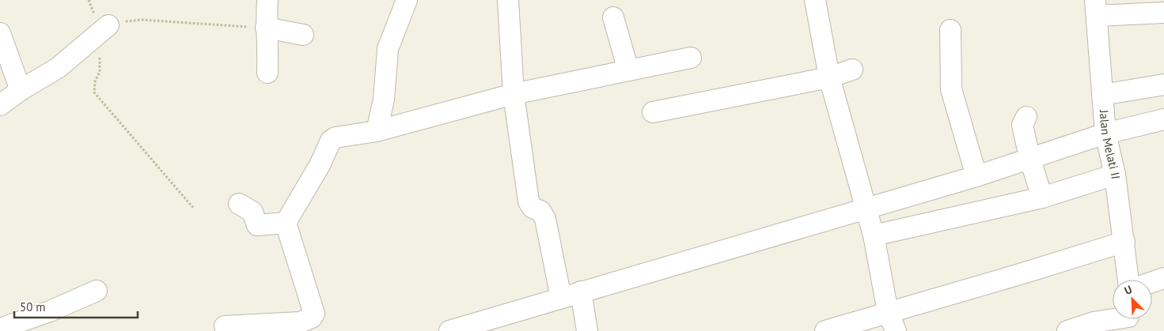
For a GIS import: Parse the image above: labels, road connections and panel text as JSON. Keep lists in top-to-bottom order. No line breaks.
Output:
{"streets":{"street":["Jalan Melati II"]},"scale_bar":"50 m","north":"top left"}
